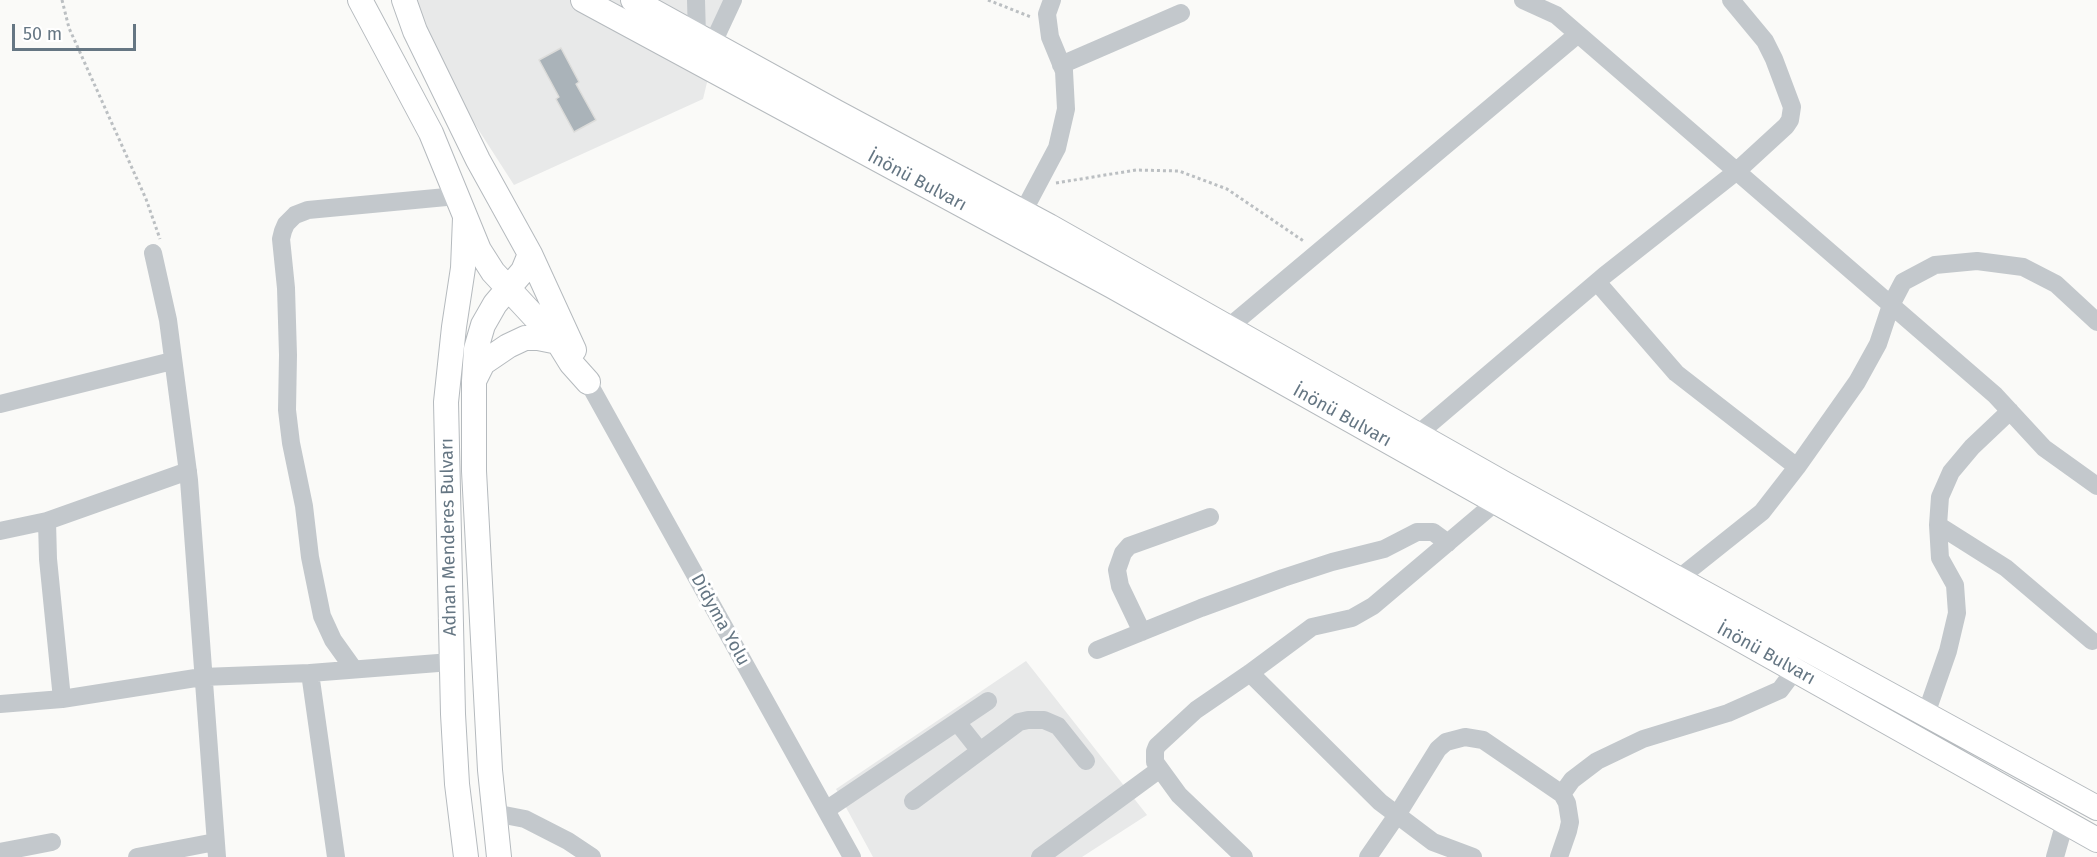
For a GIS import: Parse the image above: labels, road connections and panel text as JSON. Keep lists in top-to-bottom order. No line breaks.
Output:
{"streets":{"main road":["İnönü Bulvarı","Adnan Menderes Bulvarı"],"street":["Didyma Yolu"]},"scale_bar":"50 m"}
